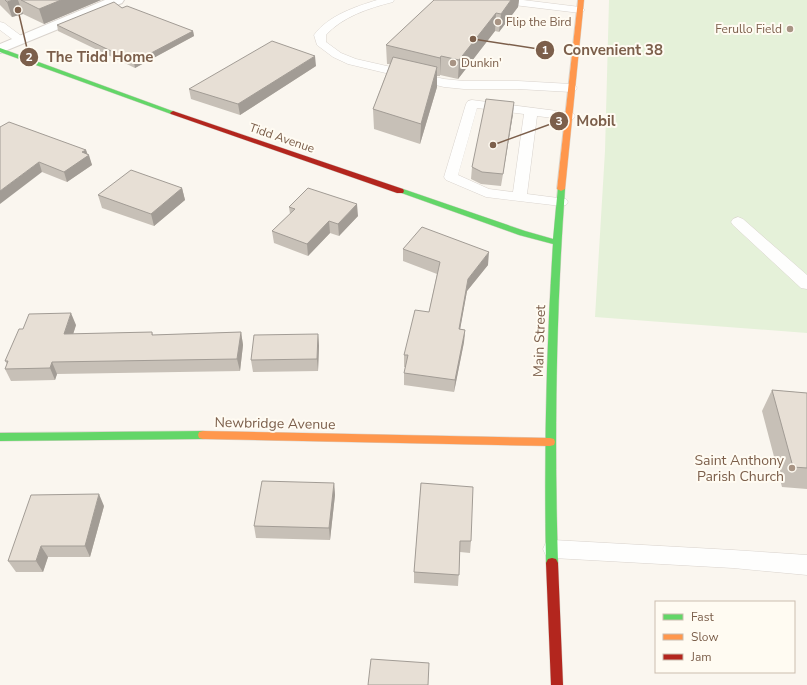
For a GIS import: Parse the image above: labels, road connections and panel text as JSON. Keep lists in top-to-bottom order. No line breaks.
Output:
{"streets":{"street":["Tidd Avenue","Main Street","Newbridge Avenue"]},"crossings":[["Tidd Avenue","Main Street"],["Main Street","Newbridge Avenue"]],"places":["The Tidd Home","Flip the Bird","Ferullo Field","Convenient 38","Dunkin'","Mobil","Saint Anthony Parish Church"],"legend":["Fast","Slow","Jam"]}
